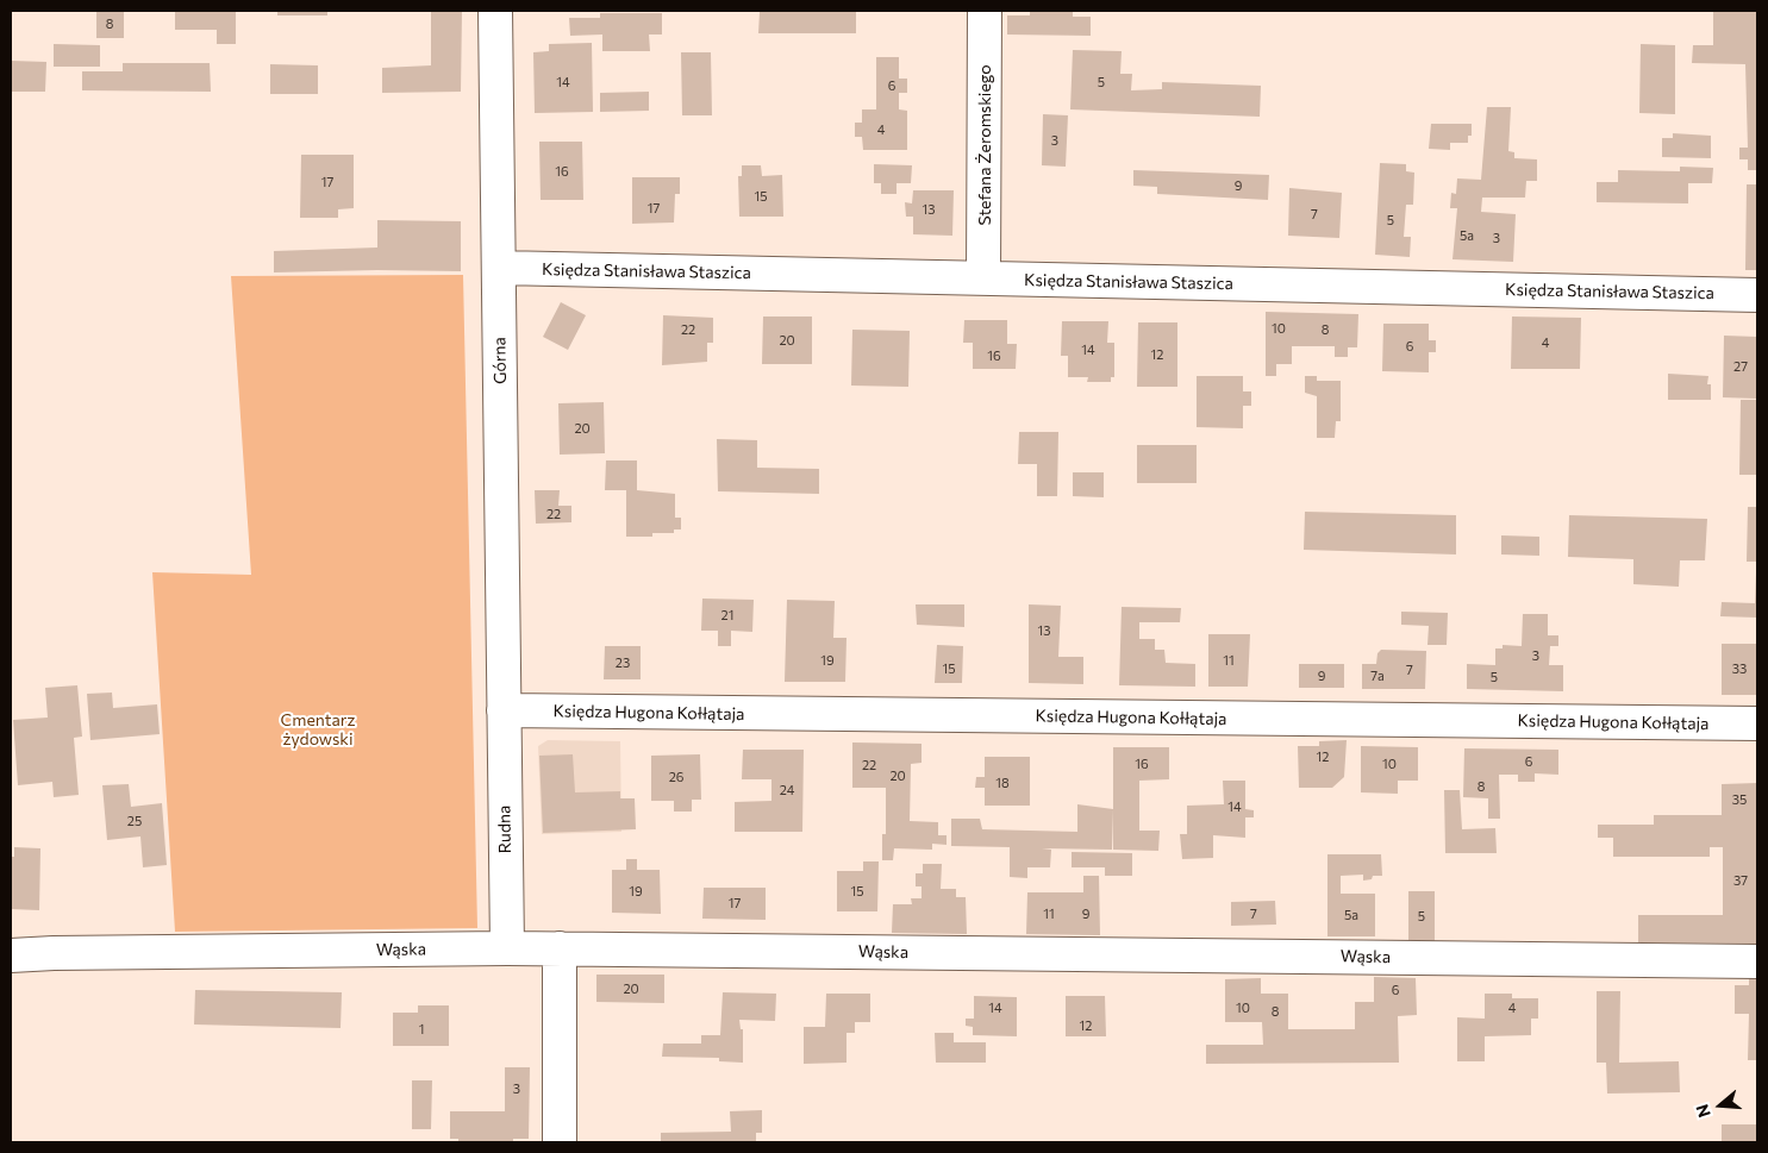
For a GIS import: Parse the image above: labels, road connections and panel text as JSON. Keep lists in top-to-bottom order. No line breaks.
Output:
{"streets":{"street":["Stefana Żeromskiego","Księdza Stanisława Staszica","Górna","Księdza Hugona Kołłątaja","Rudna","Wąska"]},"crossings":[["Stefana Żeromskiego","Księdza Stanisława Staszica"],["Księdza Stanisława Staszica","Górna"],["Górna","Księdza Hugona Kołłątaja"],["Górna","Rudna"],["Księdza Hugona Kołłątaja","Rudna"],["Rudna","Wąska"]],"parks":["Cmentarz żydowski"],"house_numbers":["8","14","5","6","4","3","16","17","9","15","17","13","7","5","5a","3","10","22","8","20","4","6","14","12","16","27","20","22","21","13","3","19","11","23","15","33","7","9","7a","5","12","6","16","10","22","20","26","18","8","24","35","14","25","37","19","15","17","11","9","7","5a","5","20","6","14","10","4","8","12","1","3"],"north":"left"}
